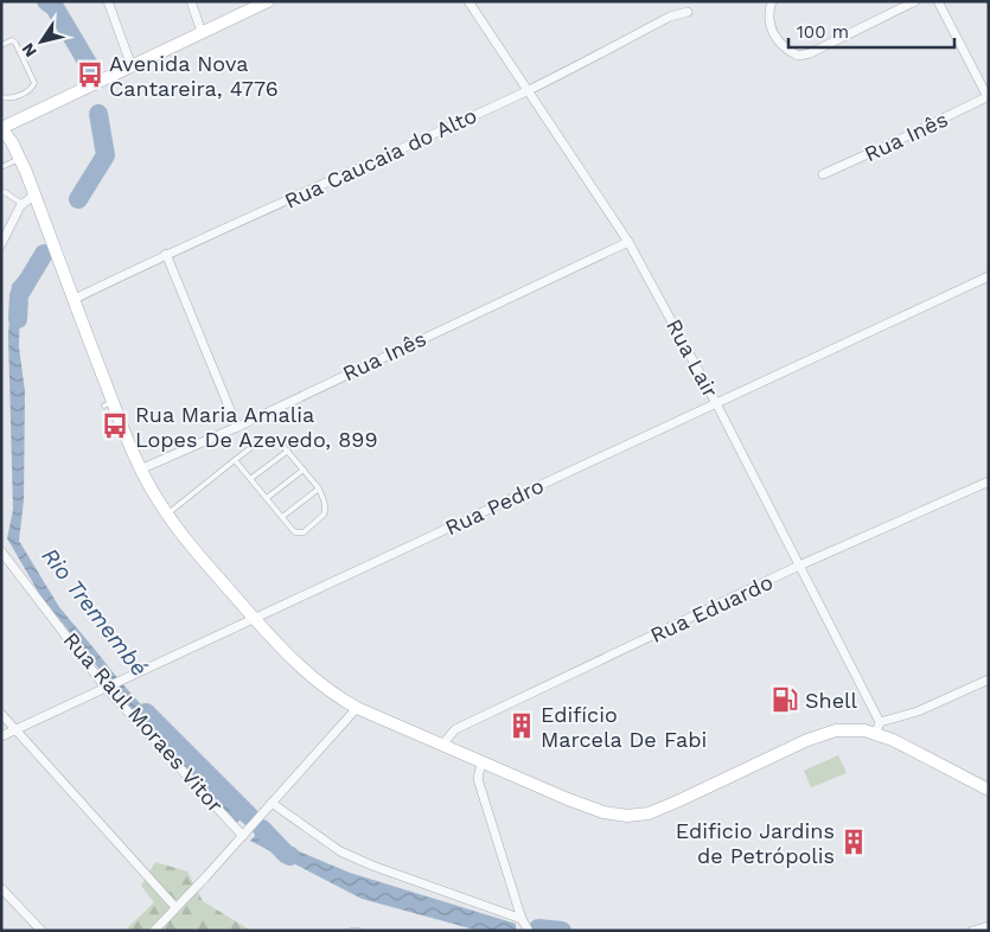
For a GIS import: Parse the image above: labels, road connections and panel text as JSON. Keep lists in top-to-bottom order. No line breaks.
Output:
{"streets":{"street":["Rua Inês","Rua Caucaia do Alto","Rua Lair","Rua Pedro","Rua Eduardo","Rua Raul Moraes Vitor"]},"crossings":[["Rua Inês","Rua Lair"],["Rua Caucaia do Alto","Rua Lair"],["Rua Lair","Rua Pedro"],["Rua Lair","Rua Eduardo"],["Rua Pedro","Rua Raul Moraes Vitor"]],"water":["Rio Tremembé"],"places":{"bus stop":["Avenida Nova Cantareira, 4776","Rua Maria Amalia Lopes De Azevedo, 899"],"fuel station":["Shell"],"building":["Edifício Marcela De Fabi","Edificio Jardins de Petrópolis"]},"scale_bar":"100 m","north":"bottom left"}
